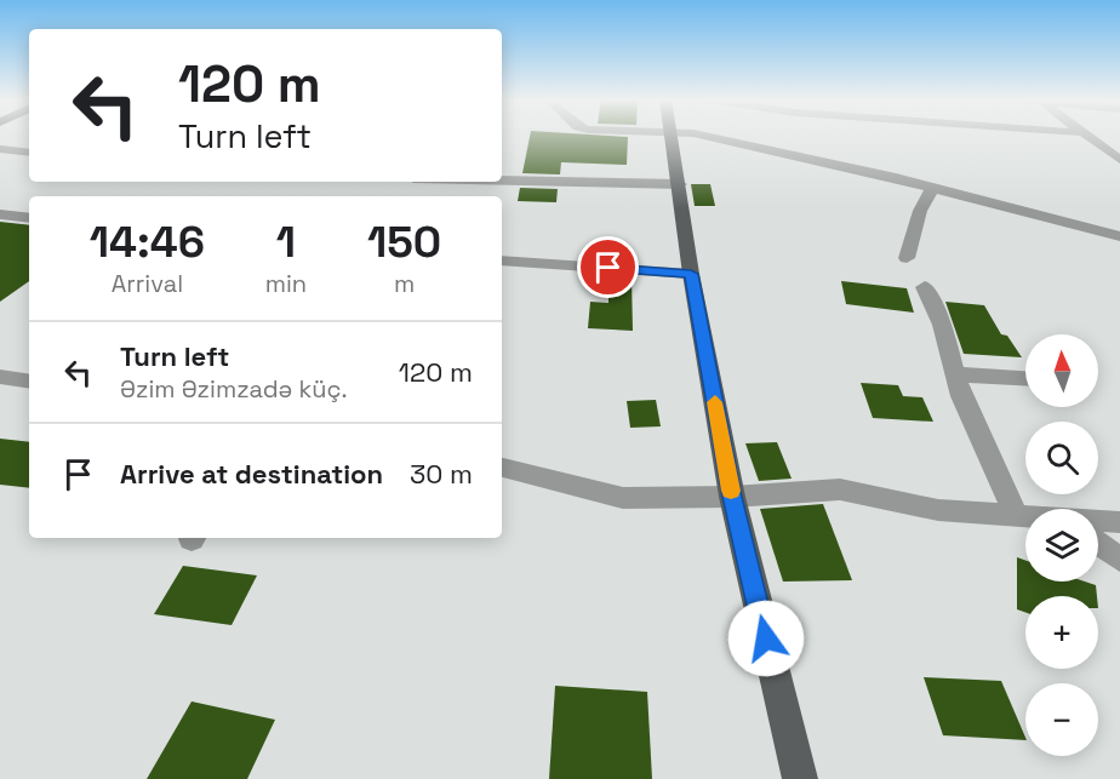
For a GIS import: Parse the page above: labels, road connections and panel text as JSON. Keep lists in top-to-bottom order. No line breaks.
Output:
{"north":"top","page":{"turn":["120 m","Turn left"],"eta":["14:46","Arrival","1","min","150","m"],"list":[{"name":"Turn left","note":"Əzim Əzimzadə küç.","value":"120 m"},{"name":"Arrive at destination","value":"30 m"}],"map_buttons":["+","−"]}}
